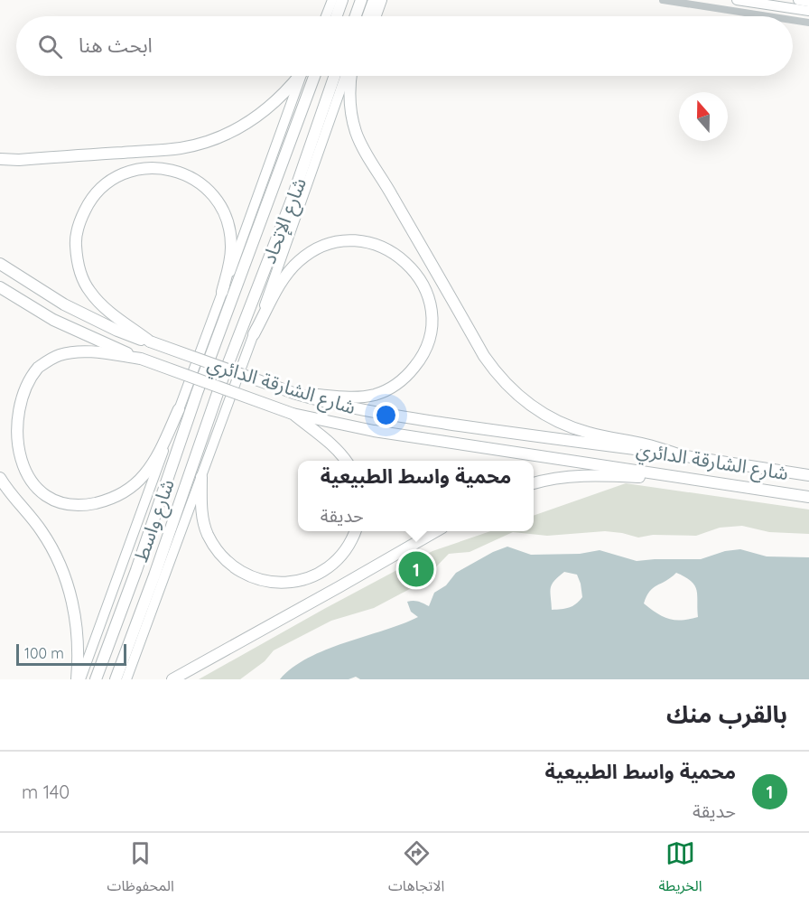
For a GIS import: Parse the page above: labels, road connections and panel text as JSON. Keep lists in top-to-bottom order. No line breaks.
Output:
{"streets":{"highway":["شارع الإتحاد","شارع الشارقة الدائري","شارع واسط"]},"crossings":[["شارع الإتحاد","شارع واسط"]],"scale_bar":"100 m","north":"top","page":{"search":"ابحث هنا","popup":["محمية واسط الطبيعية","حديقة"],"pins":"1","scale":"100 m","heading":"بالقرب منك","list":[{"mark":"1","name":"محمية واسط الطبيعية","note":"حديقة","value":"140 m"}],"nav":["الخريطة","الاتجاهات","المحفوظات"]}}
